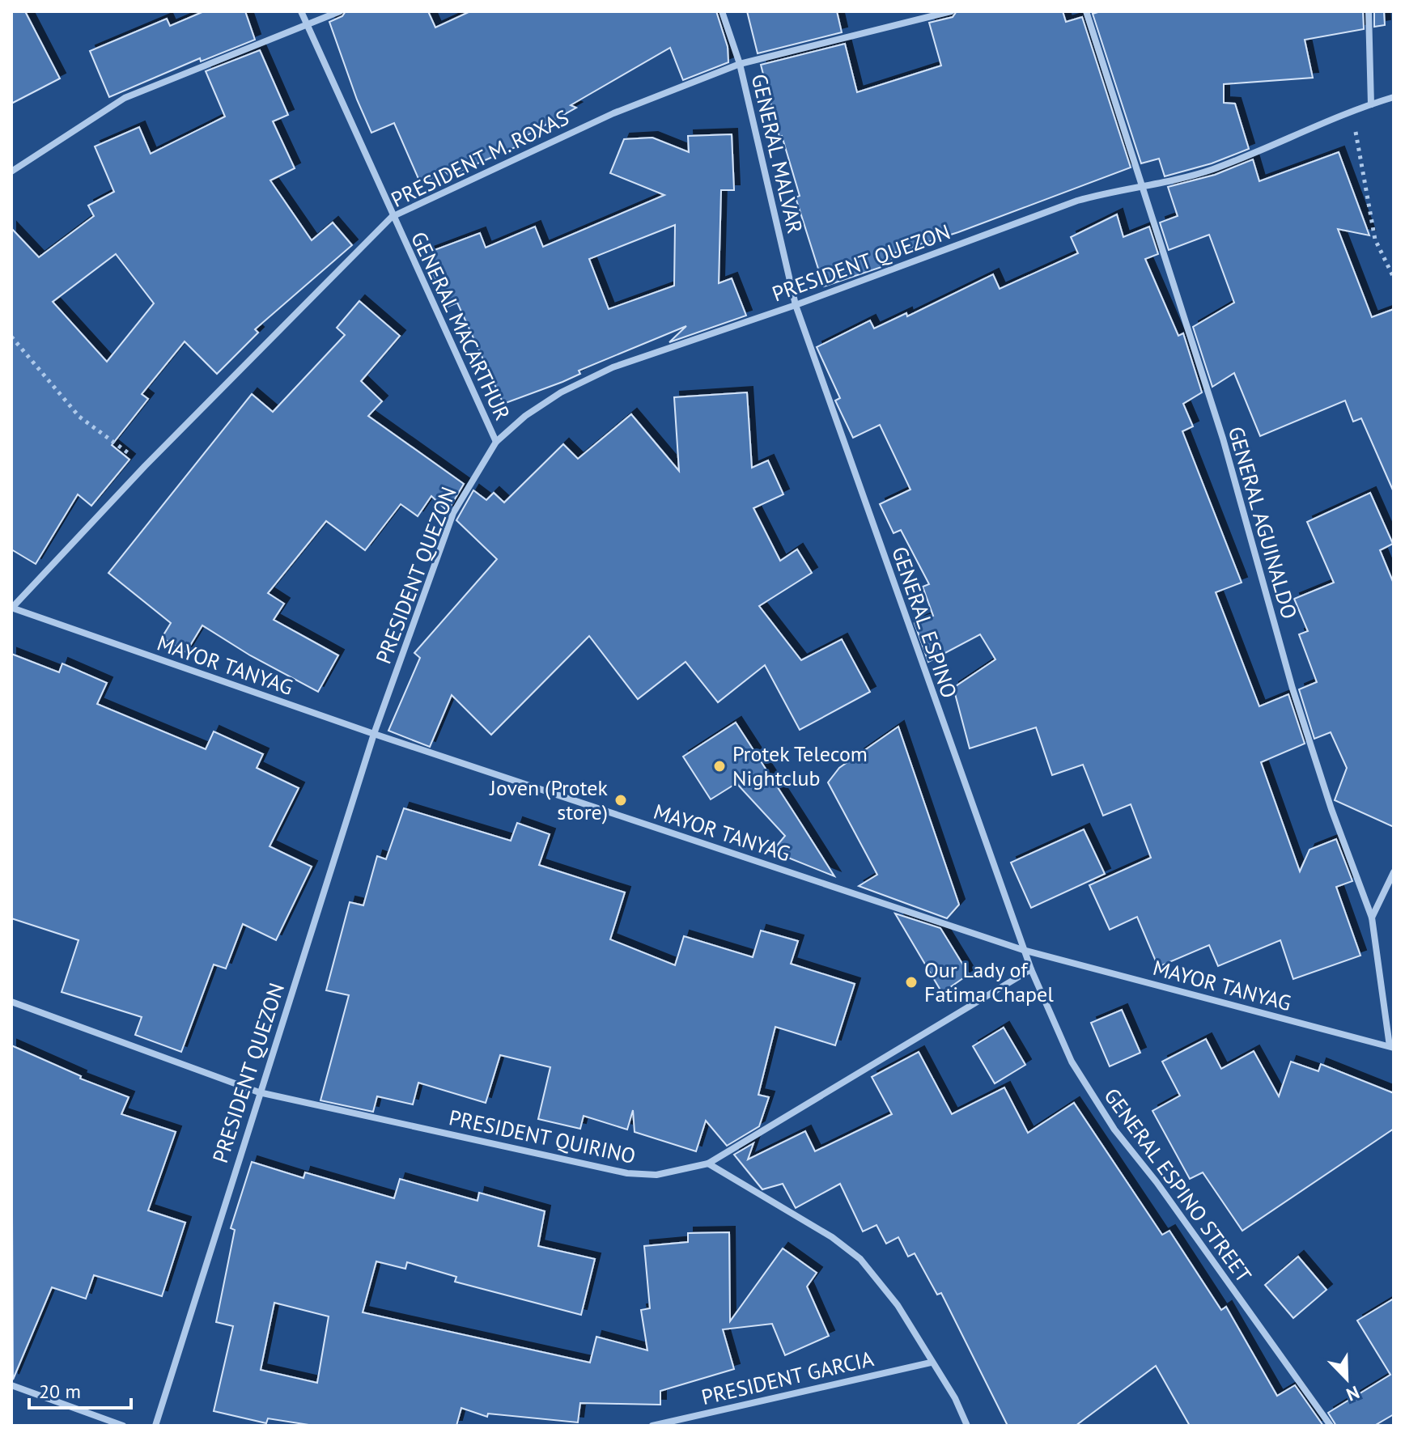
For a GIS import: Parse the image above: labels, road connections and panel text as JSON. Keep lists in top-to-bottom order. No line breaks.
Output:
{"streets":{"street":["GENERAL MALVAR","PRESIDENT M. ROXAS","PRESIDENT QUEZON","GENERAL MACARTHUR","GENERAL AGUINALDO","GENERAL ESPINO","MAYOR TANYAG","PRESIDENT QUIRINO","GENERAL ESPINO STREET","PRESIDENT GARCIA"]},"crossings":[["GENERAL MALVAR","PRESIDENT M. ROXAS"],["GENERAL MALVAR","PRESIDENT QUEZON"],["GENERAL MALVAR","GENERAL ESPINO"],["PRESIDENT M. ROXAS","GENERAL MACARTHUR"],["PRESIDENT M. ROXAS","MAYOR TANYAG"],["PRESIDENT QUEZON","GENERAL MACARTHUR"],["PRESIDENT QUEZON","GENERAL AGUINALDO"],["PRESIDENT QUEZON","GENERAL ESPINO"],["PRESIDENT QUEZON","MAYOR TANYAG"],["PRESIDENT QUEZON","PRESIDENT QUIRINO"],["GENERAL AGUINALDO","MAYOR TANYAG"],["GENERAL ESPINO","MAYOR TANYAG"],["GENERAL ESPINO","GENERAL ESPINO STREET"],["MAYOR TANYAG","GENERAL ESPINO STREET"],["PRESIDENT QUIRINO","GENERAL ESPINO STREET"]],"places":["Protek Telecom Nightclub","Joven (Protek store)","Our Lady of Fatima Chapel"],"scale_bar":"20 m","north":"bottom right"}
